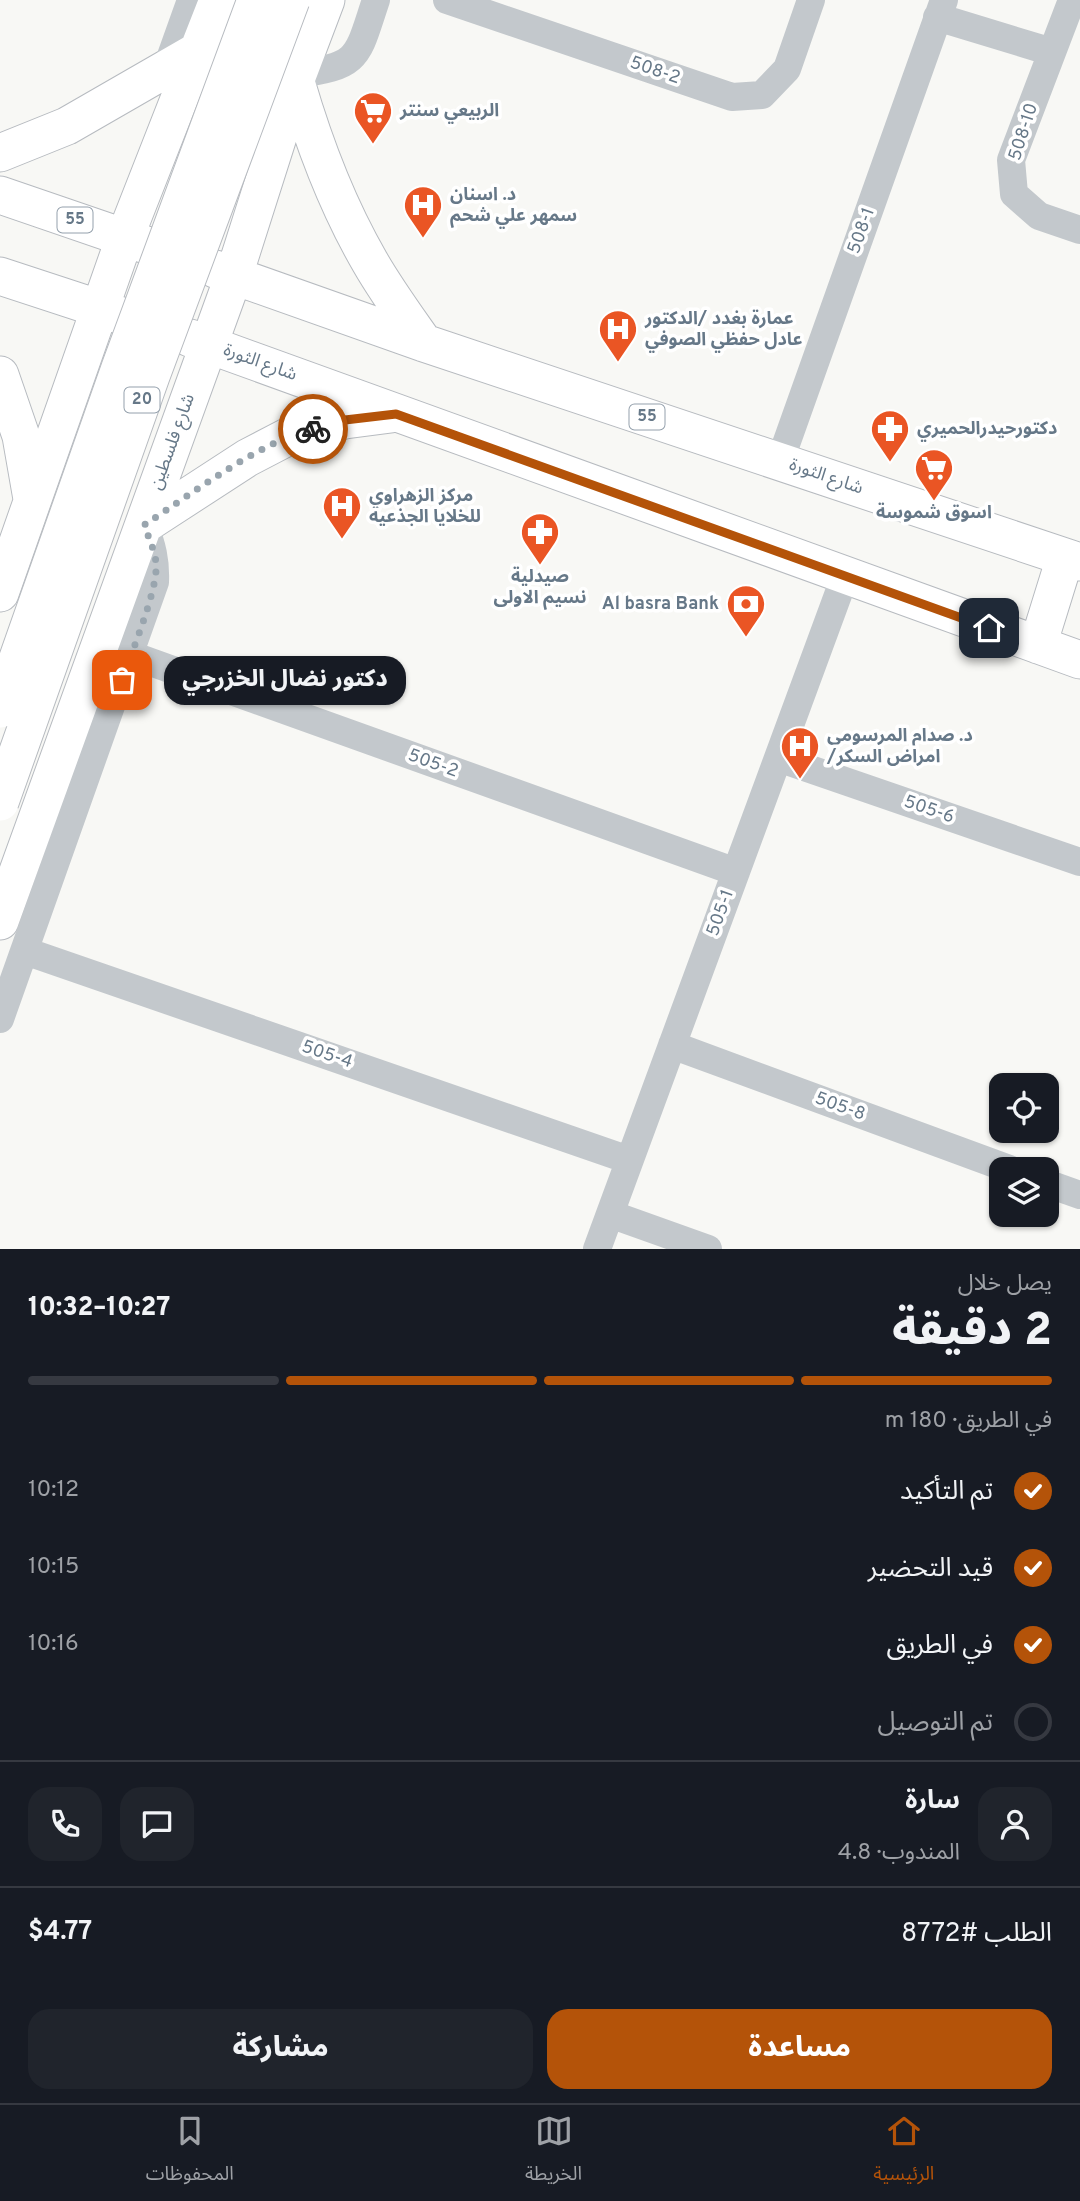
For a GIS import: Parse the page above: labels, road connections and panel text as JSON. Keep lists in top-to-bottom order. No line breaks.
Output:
{"streets":{"main road":["55","شارع الثورة","20","شارع فلسطين"],"street":["508-2","508-10","508-1","505-2","505-6","505-1","505-4","505-8"]},"crossings":[["508-1","شارع الثورة"],["شارع الثورة","شارع فلسطين"],["شارع الثورة","505-1"],["505-2","505-1"],["505-6","505-1"],["505-1","505-4"],["505-1","505-8"]],"places":{"supermarket":["الربيعي سنتر","اسوق شموسة"],"hospital":["د. اسنان سمهر علي شحم","عمارة بغدد /الدكتور عادل حفظي الصوفي","مركز الزهراوي للخلايا الجذعيه","د. صدام المرسومي /امراض السكر"],"pharmacy":["دكتورحيدرالحميري","صيدلية نسيم الاولى"],"bank":["Al basra Bank"],"other":["دكتور نضال الخزرجي"]},"page":{"bubble":"دكتور نضال الخزرجي","heading":["2 دقيقة","يصل خلال","10:27–10:32"],"panel":["سارة","المندوب · 4.8","الطلب #8772","$4.77"],"bar":"في الطريق · 180 m","list":[["تم التأكيد","10:12"],["قيد التحضير","10:15"],["في الطريق","10:16"],"تم التوصيل"],"buttons":["مساعدة","مشاركة"],"tabs":["الرئيسية","الخريطة","المحفوظات"]}}
